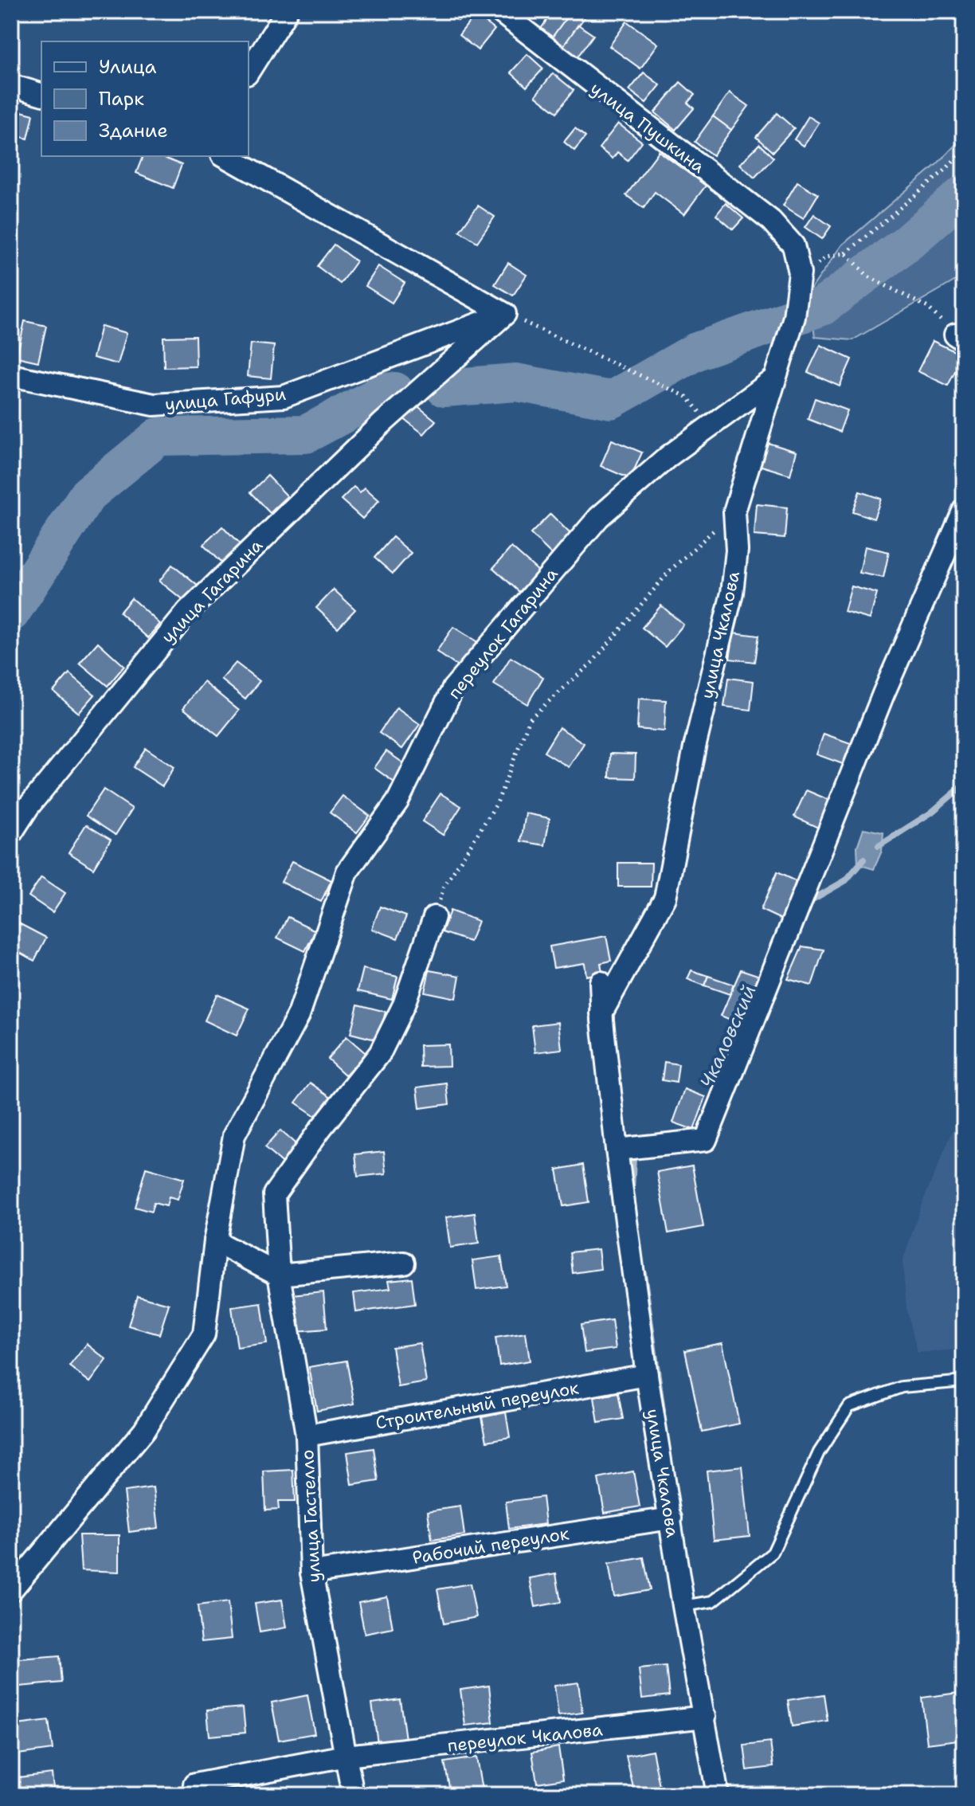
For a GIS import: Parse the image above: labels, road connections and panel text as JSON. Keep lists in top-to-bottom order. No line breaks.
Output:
{"streets":{"street":["улица Пушкина","улица Гафури","улица Гагарина","переулок Гагарина","улица Чкалова","Строительный переулок","улица Гастелло","Рабочий переулок","переулок Чкалова"]},"crossings":[["улица Пушкина","улица Чкалова"],["улица Гафури","улица Гагарина"],["переулок Гагарина","улица Чкалова"],["улица Чкалова","Строительный переулок"],["улица Чкалова","Рабочий переулок"],["улица Чкалова","переулок Чкалова"],["Строительный переулок","улица Гастелло"],["улица Гастелло","Рабочий переулок"],["улица Гастелло","переулок Чкалова"]],"water":["Чкаловский"],"legend":["Улица","Парк","Здание"]}
